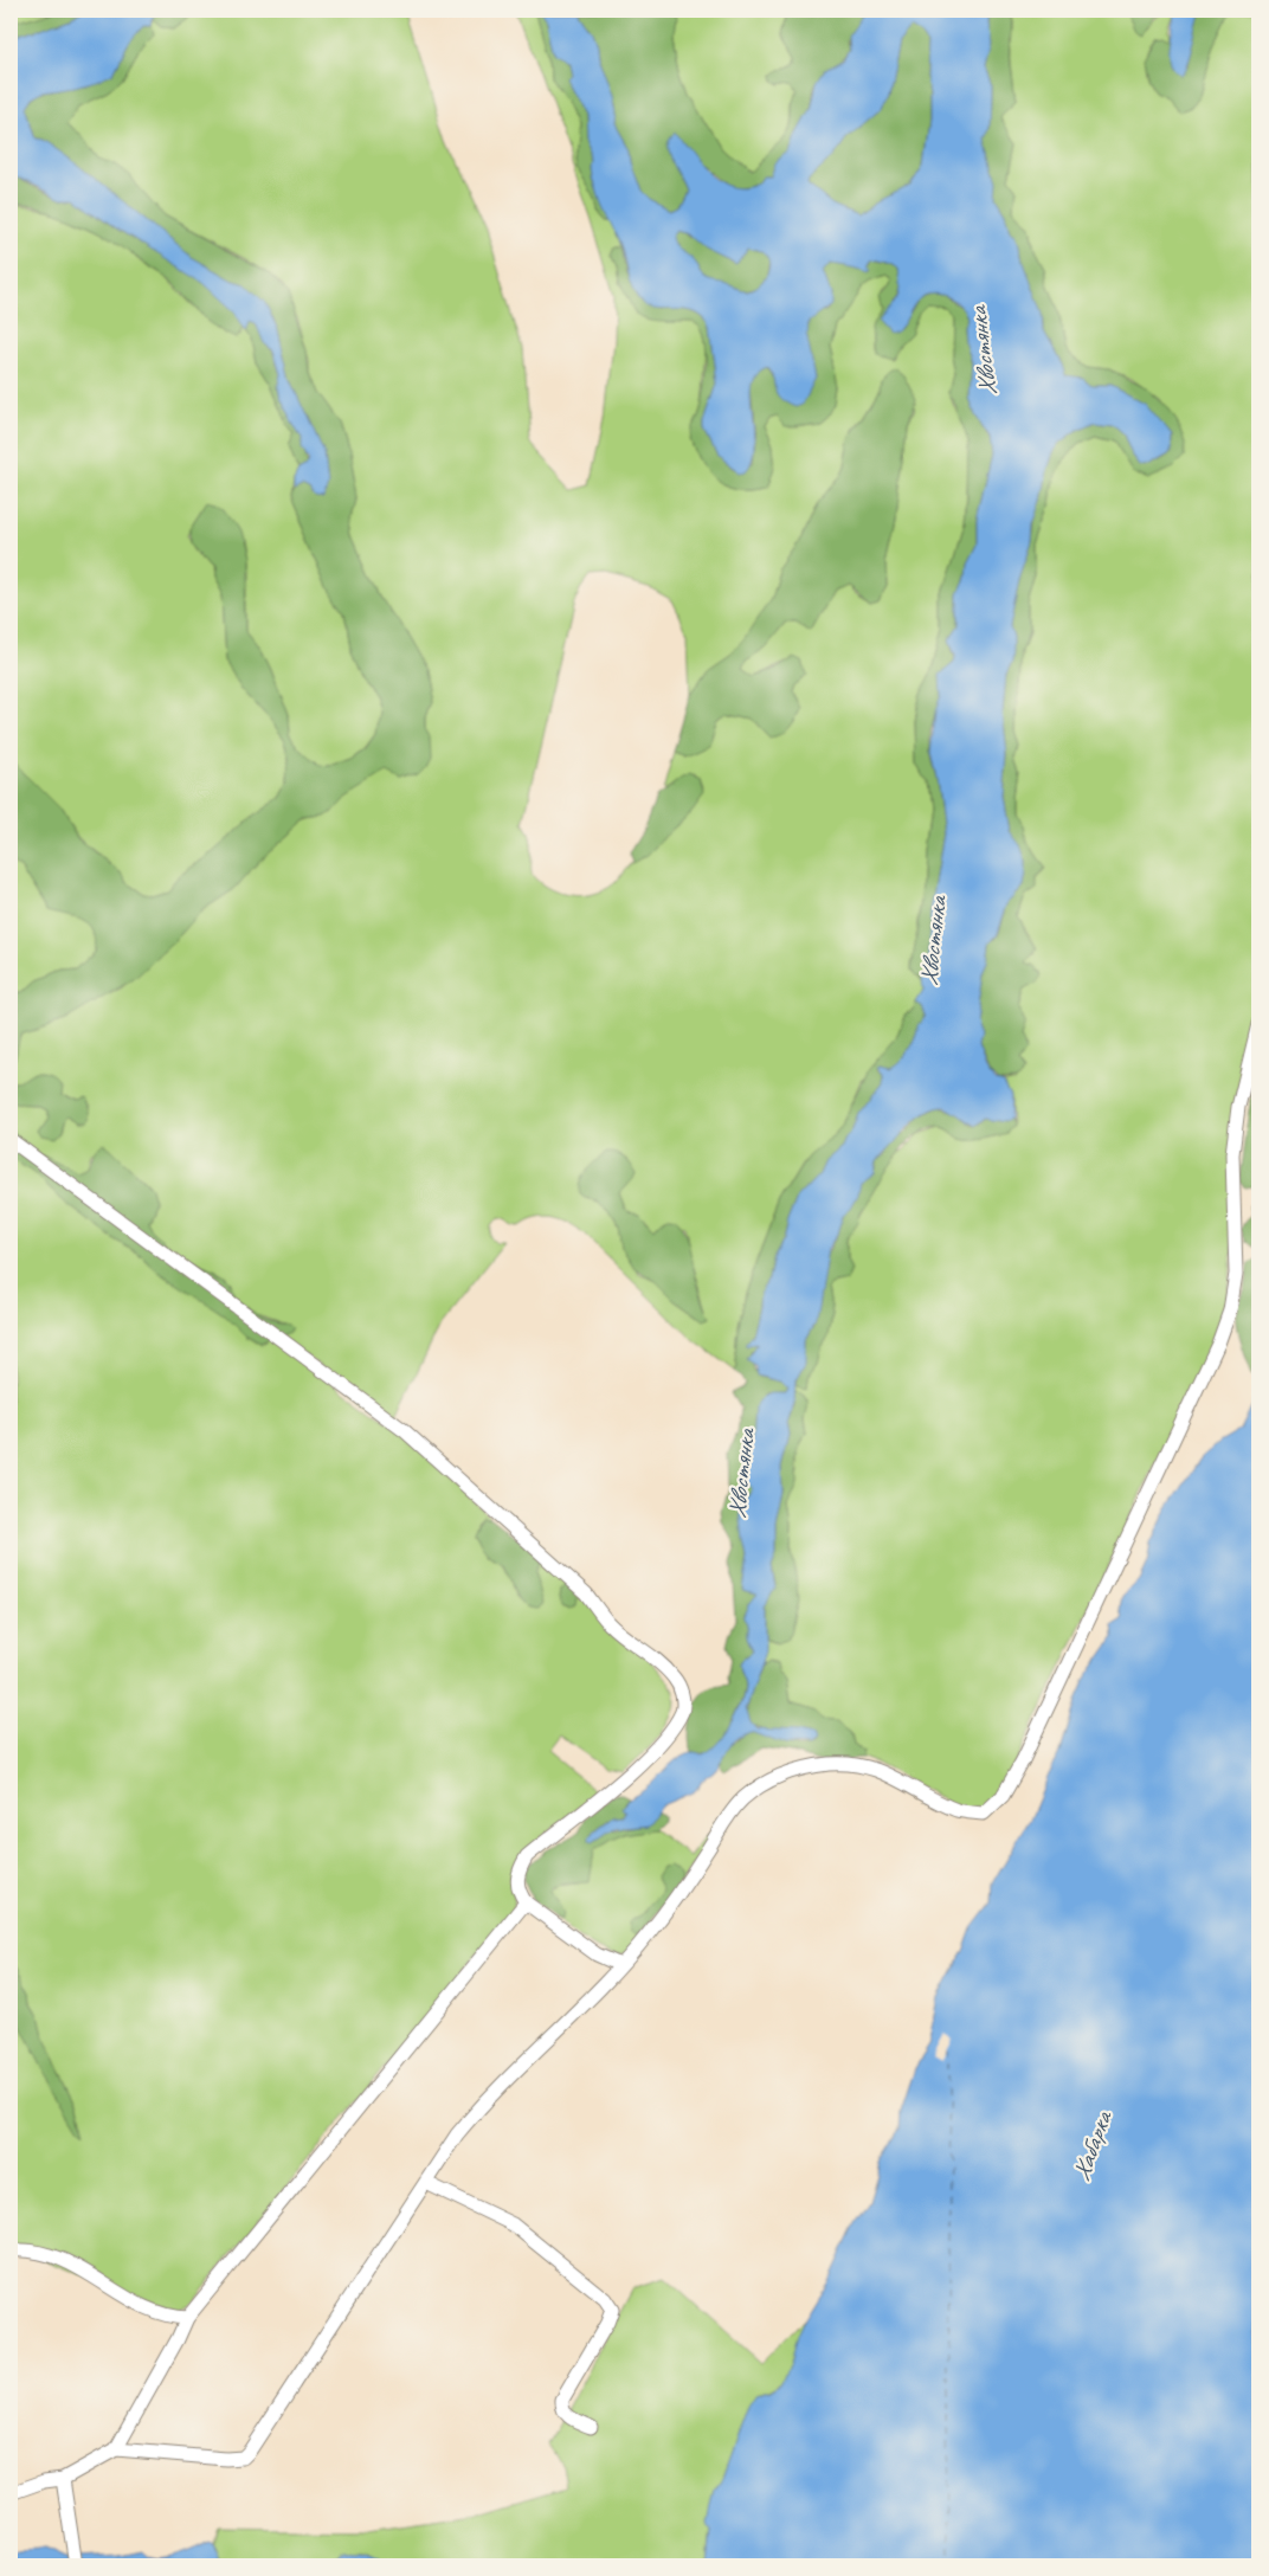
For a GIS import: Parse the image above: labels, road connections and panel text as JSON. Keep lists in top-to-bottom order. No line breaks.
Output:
{"water":["Хвостянка","Хабарка"]}
